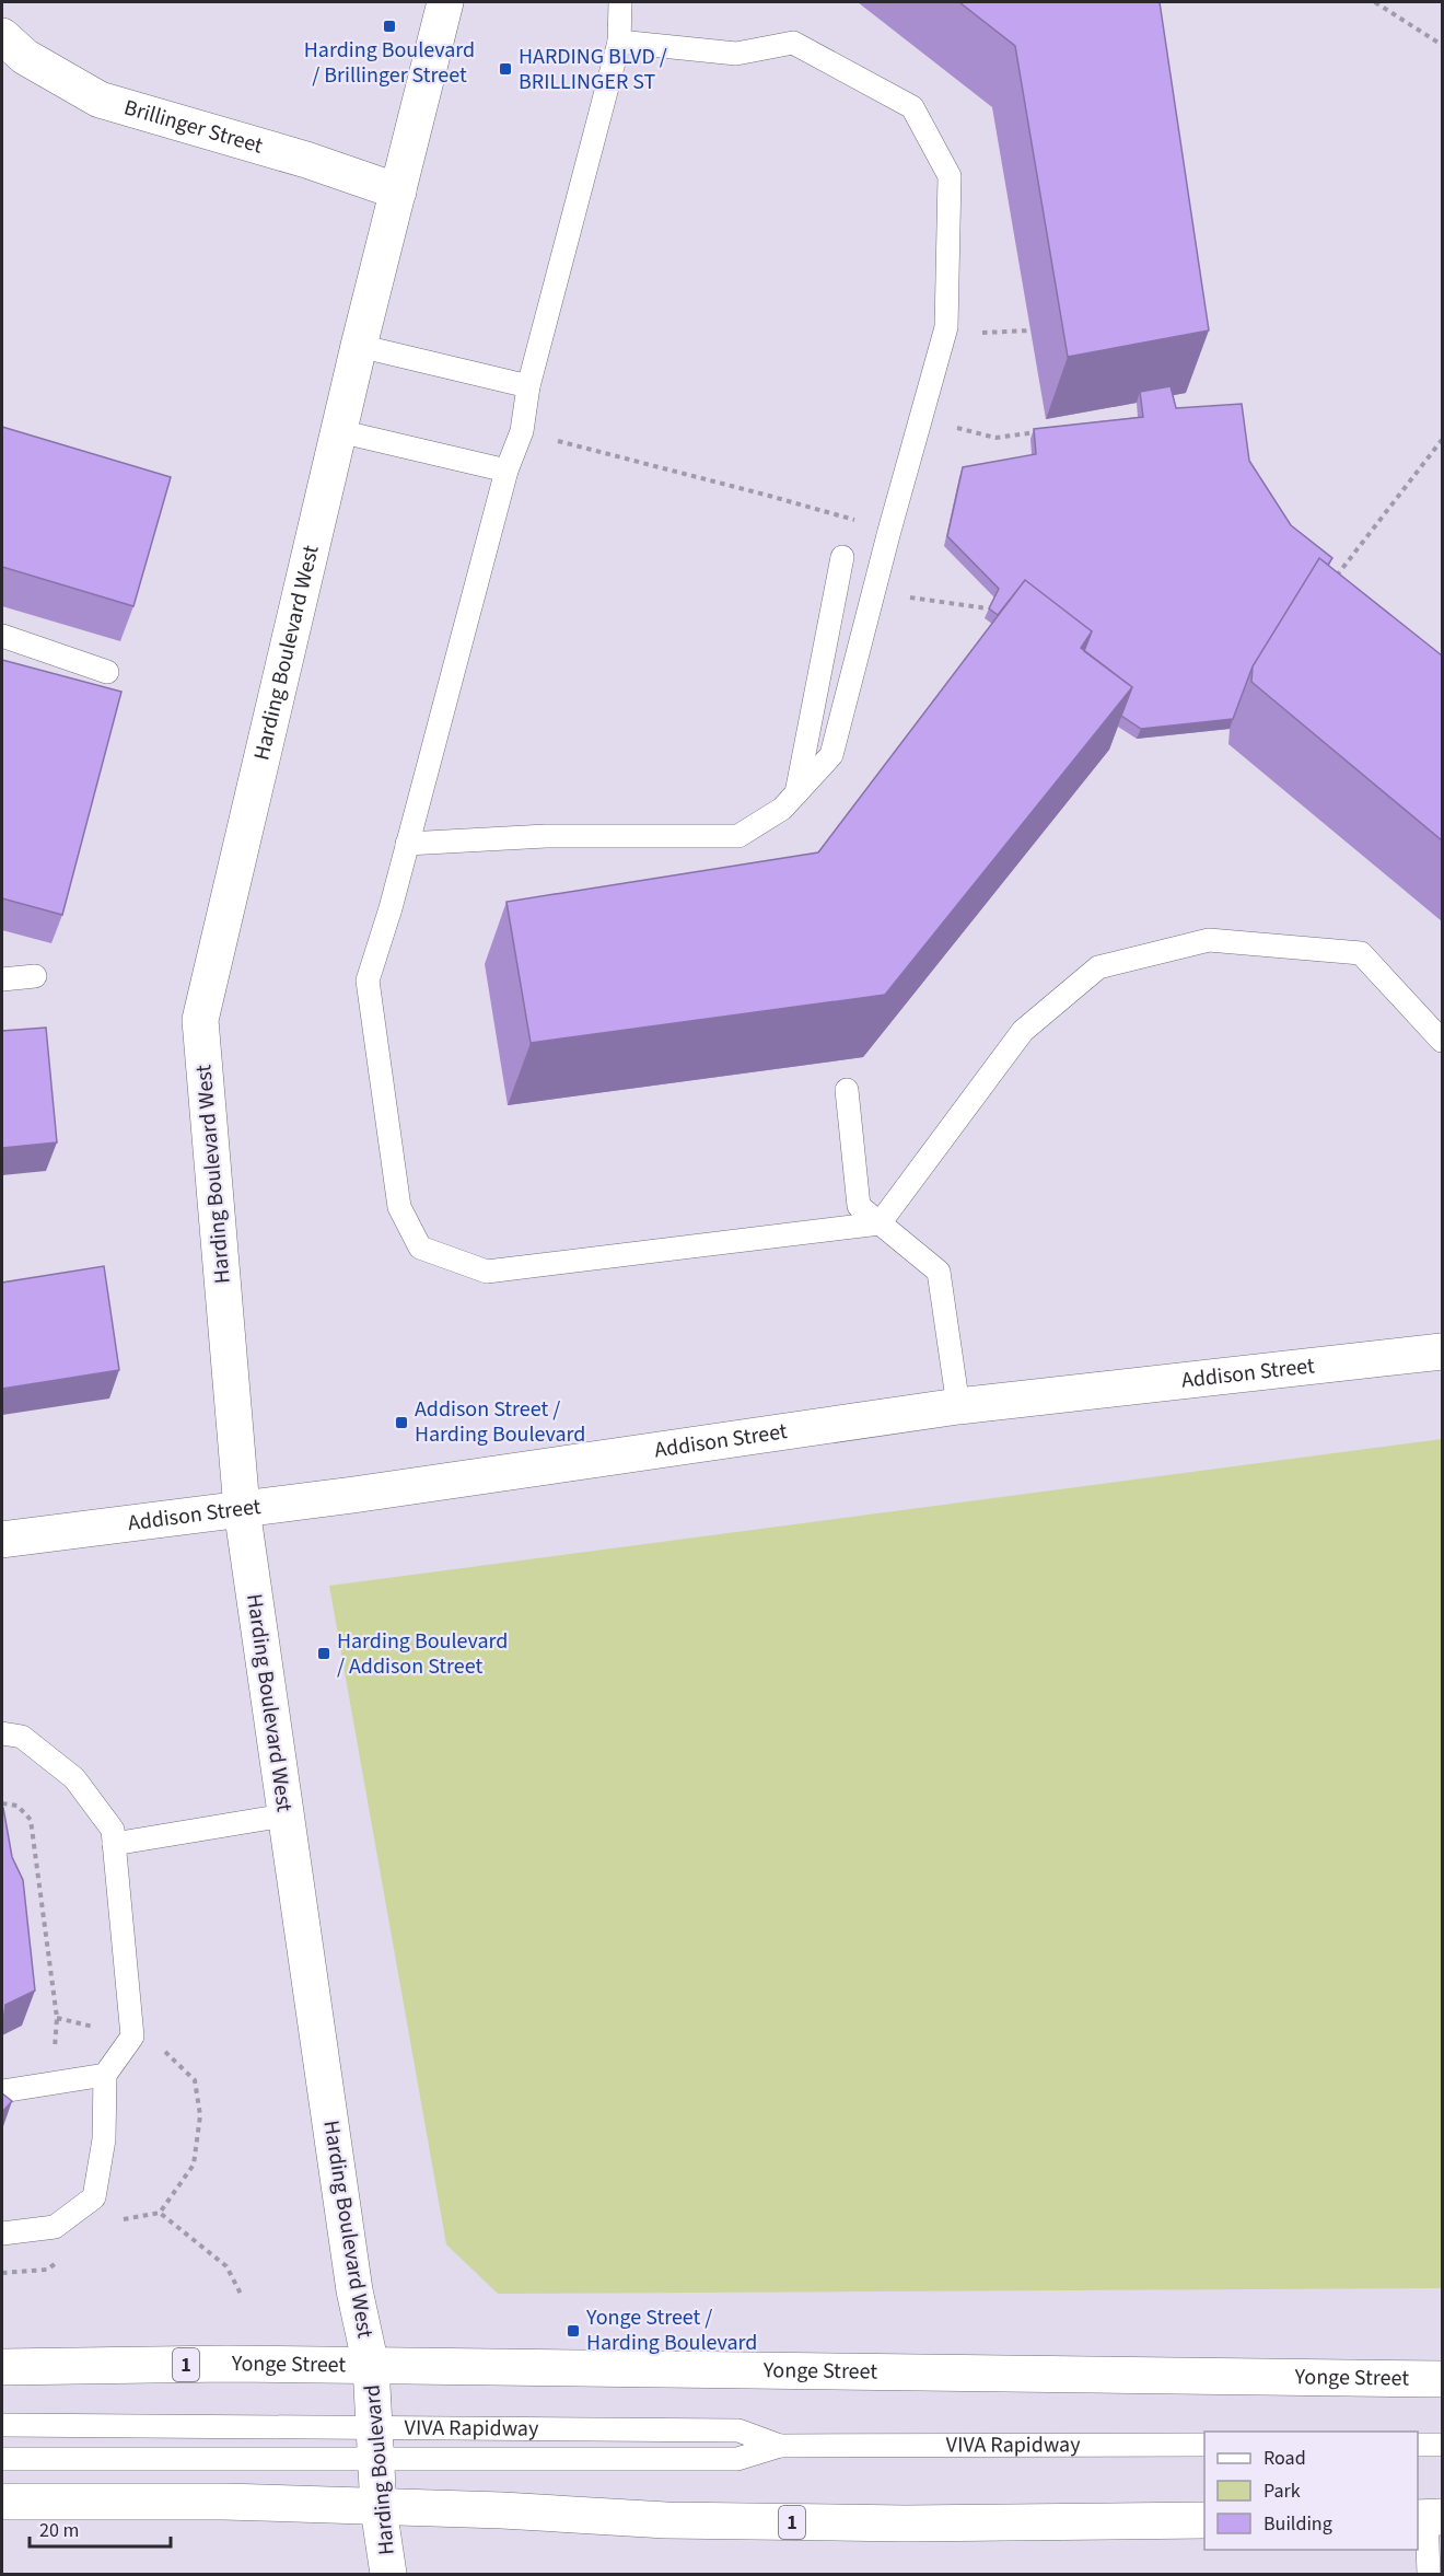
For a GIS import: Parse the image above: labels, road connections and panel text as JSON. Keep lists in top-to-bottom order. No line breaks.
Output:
{"streets":{"street":["Brillinger Street","Harding Boulevard West","Addison Street","1","Yonge Street","Harding Boulevard"],"lane":["VIVA Rapidway"]},"crossings":[["Brillinger Street","Harding Boulevard West"],["Harding Boulevard West","Addison Street"],["Harding Boulevard West","Yonge Street"],["Harding Boulevard West","Harding Boulevard"],["1","Harding Boulevard"],["Yonge Street","Harding Boulevard"],["VIVA Rapidway","Harding Boulevard"]],"places":{"transit":["Harding Boulevard / Brillinger Street","HARDING BLVD / BRILLINGER ST","Addison Street / Harding Boulevard","Harding Boulevard / Addison Street","Yonge Street / Harding Boulevard"]},"legend":["Road","Park","Building"],"scale_bar":"20 m"}
